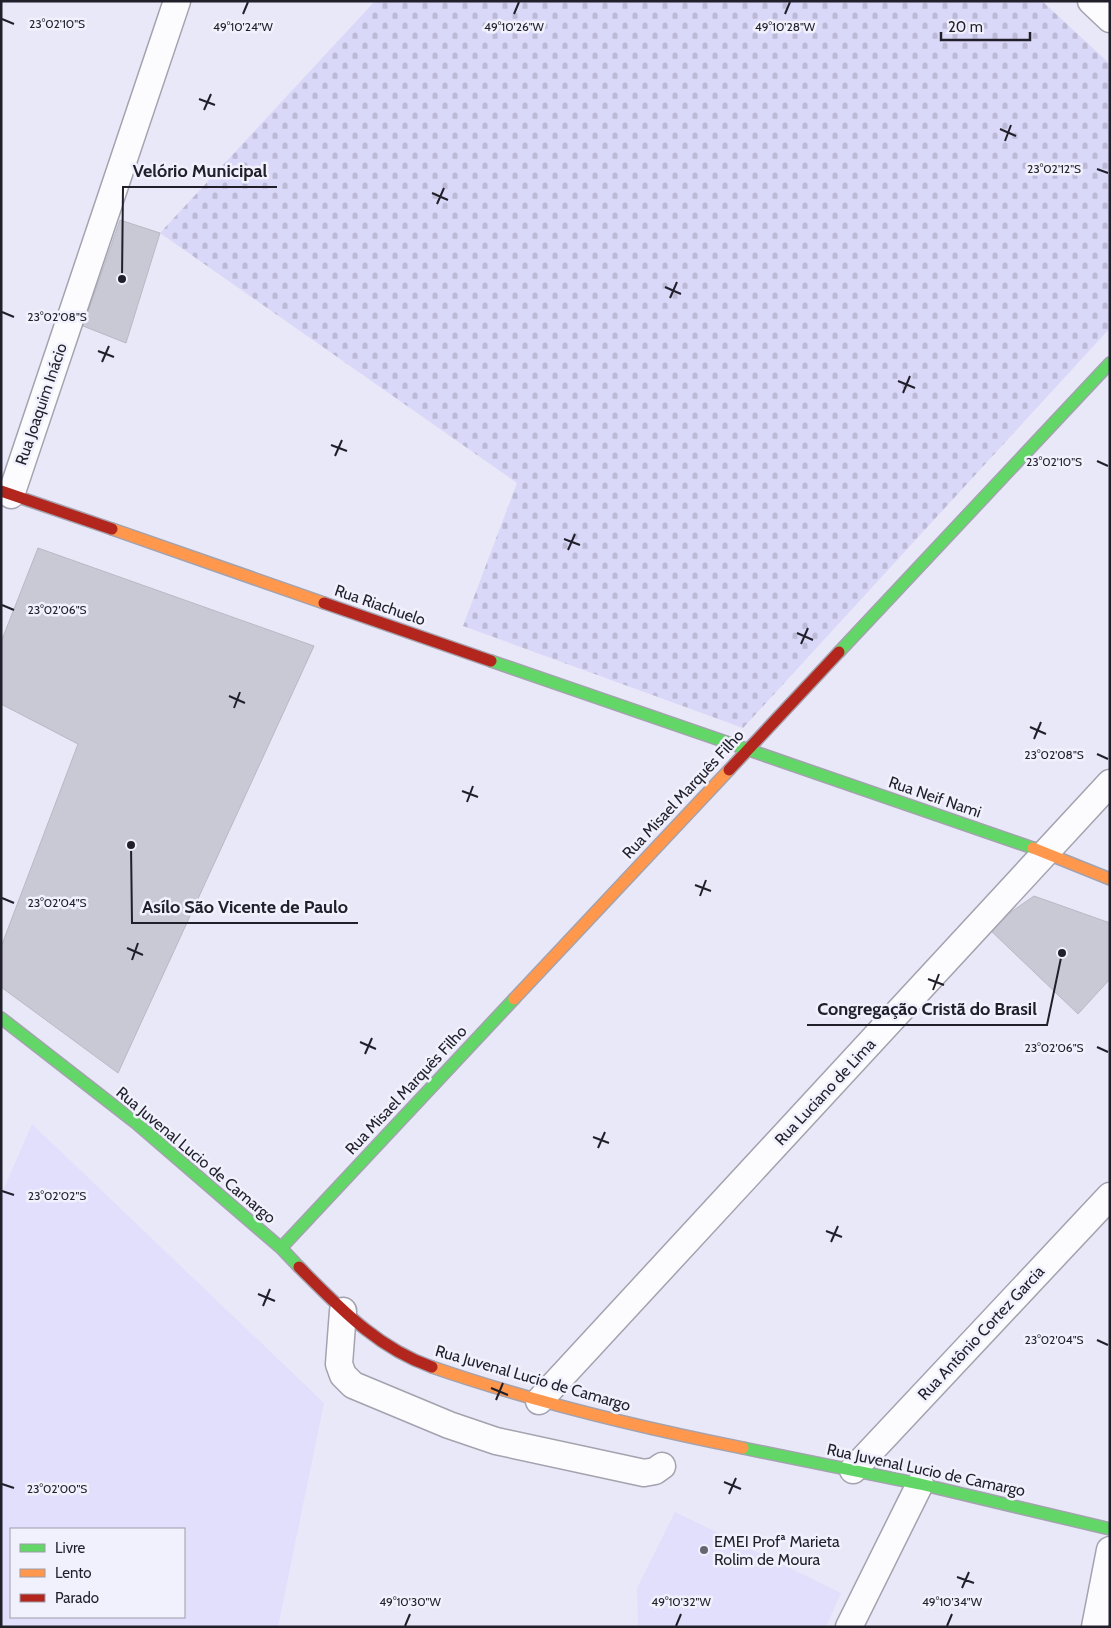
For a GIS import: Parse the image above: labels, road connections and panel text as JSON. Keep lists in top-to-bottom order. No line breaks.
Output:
{"streets":{"street":["Rua Joaquim Inácio","Rua Riachuelo","Rua Misael Marquês Filho","Rua Neif Nami","Rua Luciano de Lima","Rua Juvenal Lucio de Camargo","Rua Antônio Cortez Garcia"]},"crossings":[["Rua Joaquim Inácio","Rua Riachuelo"],["Rua Riachuelo","Rua Misael Marquês Filho"],["Rua Riachuelo","Rua Neif Nami"],["Rua Misael Marquês Filho","Rua Neif Nami"],["Rua Misael Marquês Filho","Rua Juvenal Lucio de Camargo"],["Rua Neif Nami","Rua Luciano de Lima"],["Rua Luciano de Lima","Rua Juvenal Lucio de Camargo"],["Rua Juvenal Lucio de Camargo","Rua Antônio Cortez Garcia"]],"places":["Velório Municipal","Asílo São Vicente de Paulo","Congregação Cristã do Brasil","EMEI Profª Marieta Rolim de Moura"],"legend":["Livre","Lento","Parado"],"scale_bar":"20 m","coordinates":["23°02'10\"S","49°10'24\"W","49°10'26\"W","49°10'28\"W","23°02'12\"S","23°02'08\"S","23°02'06\"S","23°02'04\"S","23°02'02\"S","23°02'00\"S","49°10'30\"W","49°10'32\"W","49°10'34\"W"]}
